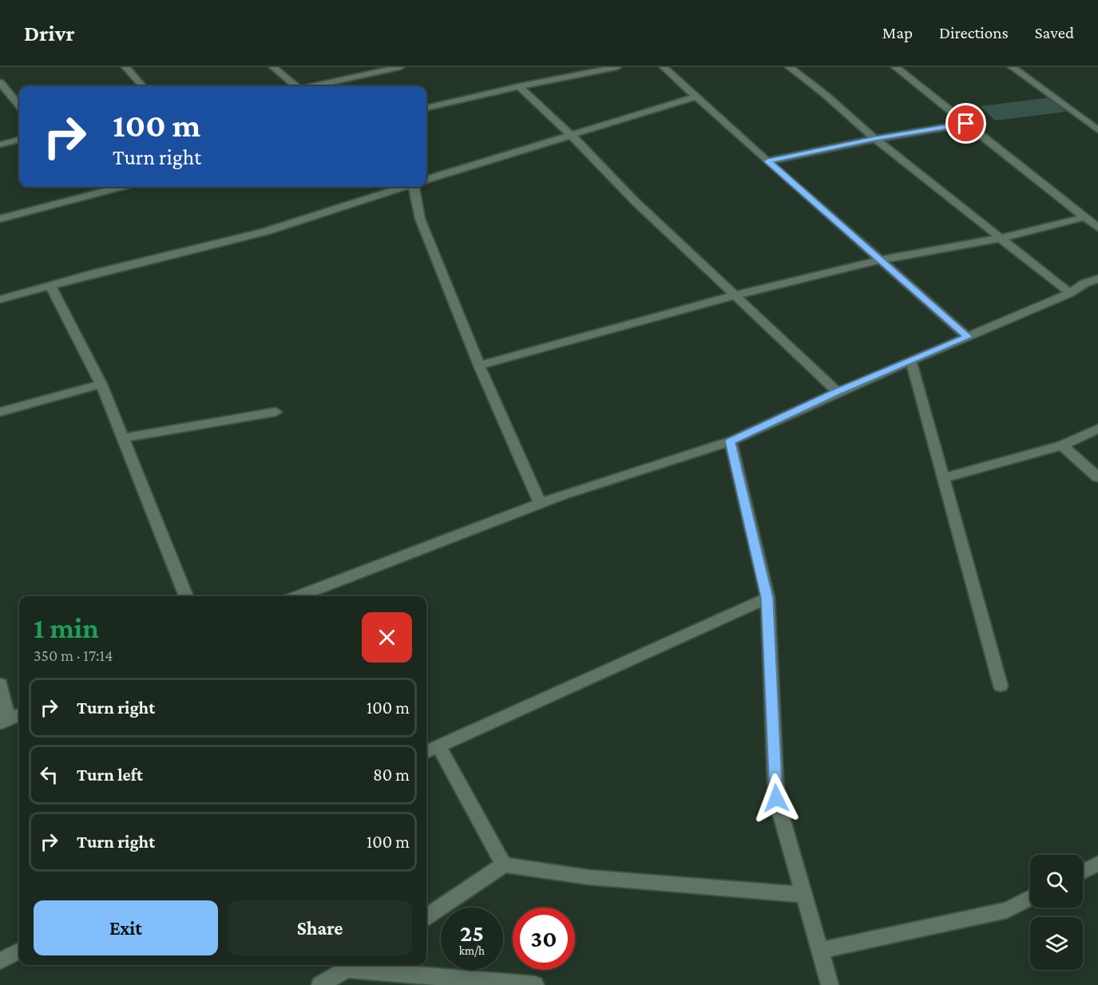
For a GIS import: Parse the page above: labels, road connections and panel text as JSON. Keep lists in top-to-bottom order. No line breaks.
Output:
{"page":{"header":"Drivr","nav":["Map","Directions","Saved"],"turn":["100 m","Turn right"],"heading":["1 min","350 m · 17:14"],"list":[{"name":"Turn right","value":"100 m"},{"name":"Turn left","value":"80 m"},{"name":"Turn right","value":"100 m"}],"buttons":["Exit","Share"],"speed":"25 km/h","limit":"30"}}
